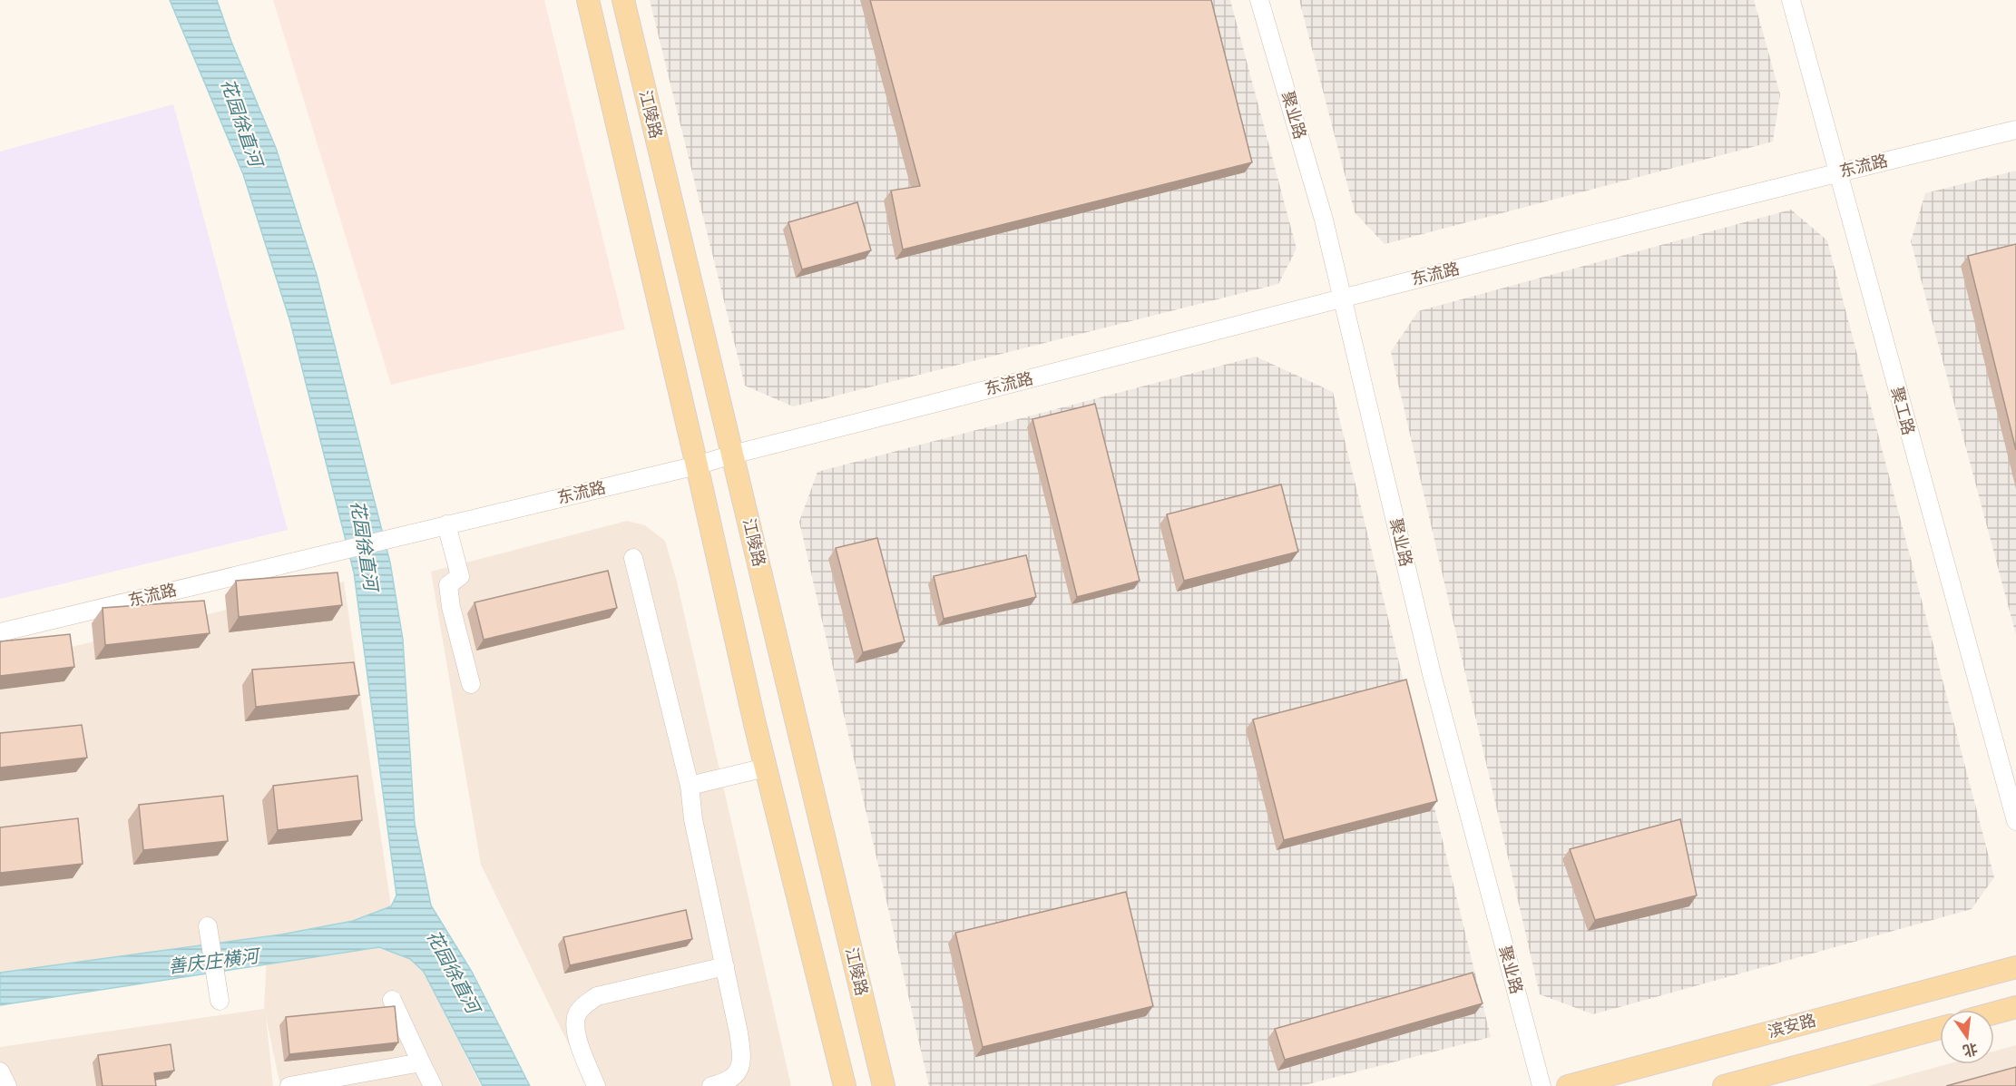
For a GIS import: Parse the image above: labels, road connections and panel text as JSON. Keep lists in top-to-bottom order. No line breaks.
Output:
{"streets":{"main road":["江陵路","滨安路"],"street":["聚业路","东流路","聚工路"]},"crossings":[["江陵路","东流路"],["聚业路","东流路"],["东流路","聚工路"]],"water":["花园徐直河","善庆庄横河"],"north":"bottom"}
